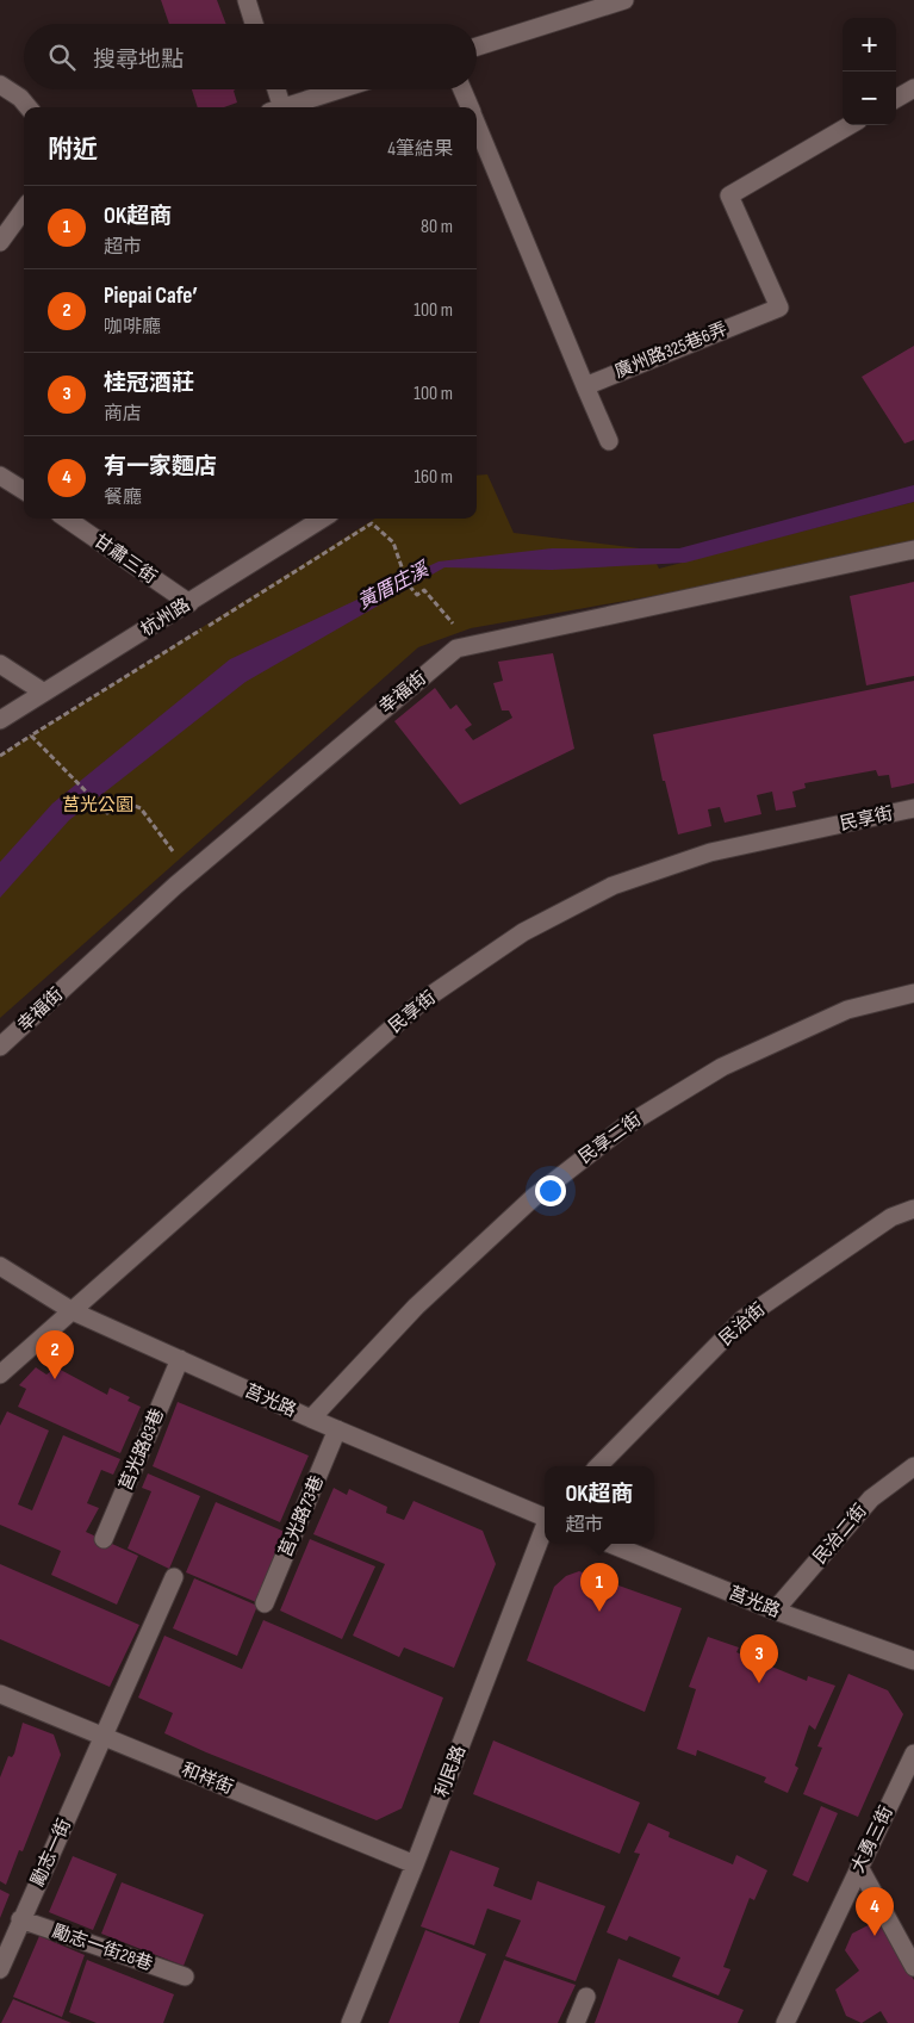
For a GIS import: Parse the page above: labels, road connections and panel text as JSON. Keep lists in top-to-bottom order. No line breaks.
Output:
{"streets":{"lane":["廣州路325巷6弄","甘肅三街","杭州路","幸福街","民享街","民享二街","民治街","莒光路","莒光路83巷","莒光路73巷","民治二街","利民路","和祥街","大勇三街","勵志一街","勵志一街28巷"]},"crossings":[["甘肅三街","杭州路"],["民享街","莒光路"],["民享二街","莒光路"],["莒光路","莒光路83巷"],["莒光路","莒光路73巷"],["莒光路","民治二街"],["利民路","和祥街"],["和祥街","勵志一街"],["勵志一街","勵志一街28巷"]],"water":["黃厝庄溪"],"parks":["莒光公園"],"page":{"map_buttons":["+","−"],"search":"搜尋地點","heading":["附近","4筆結果"],"list":[{"mark":"1","name":"OK超商","note":"超市","value":"80 m"},{"mark":"2","name":"Piepai Cafe’","note":"咖啡廳","value":"100 m"},{"mark":"3","name":"桂冠酒莊","note":"商店","value":"100 m"},{"mark":"4","name":"有一家麵店","note":"餐廳","value":"160 m"}],"pins":["2","1","3","4"],"popup":["OK超商","超市"]}}
